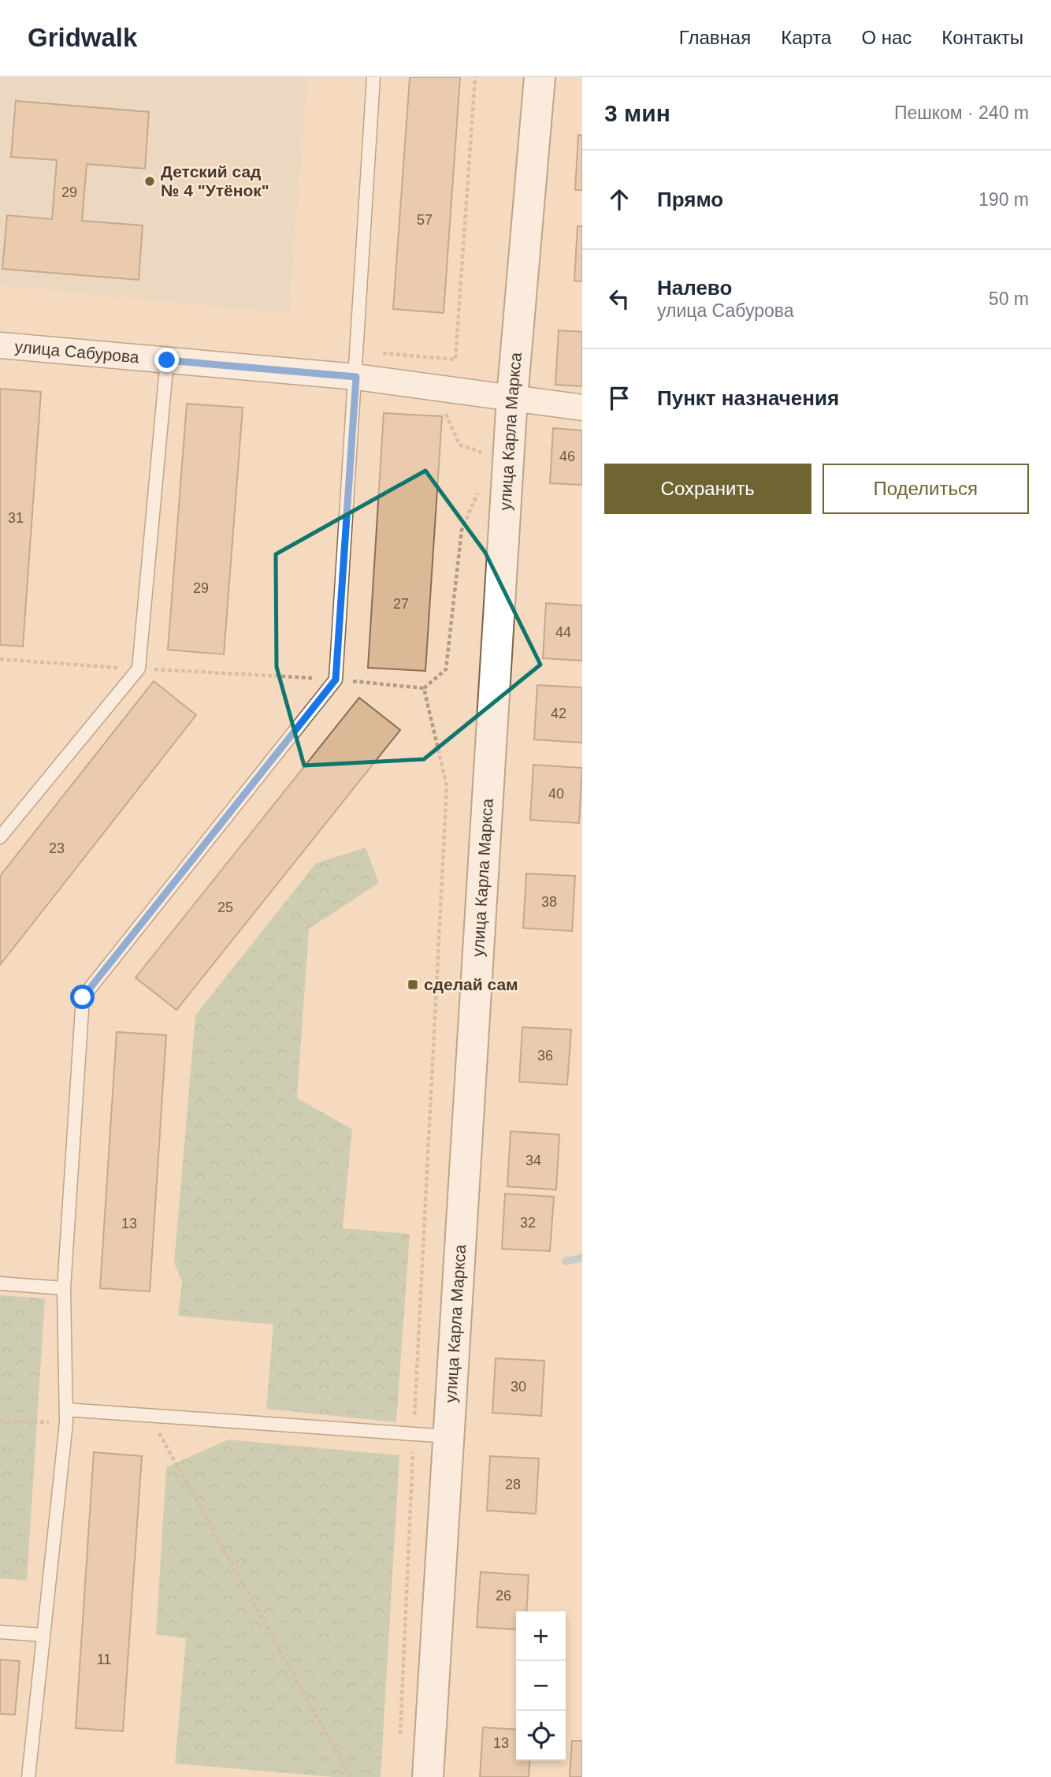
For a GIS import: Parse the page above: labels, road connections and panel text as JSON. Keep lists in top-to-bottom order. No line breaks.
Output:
{"streets":{"street":["улица Сабурова","улица Карла Маркса"]},"crossings":[["улица Сабурова","улица Карла Маркса"]],"places":{"other":["Детский сад № 4 \"Утёнок\""],"transit":["сделай сам"]},"house_numbers":["29","57","46","31","29","27","44","42","40","23","38","25","36","34","32","13","30","28","26","11","13"],"page":{"header":"Gridwalk","nav":["Главная","Карта","О нас","Контакты"],"heading":["3 мин","Пешком · 240 m"],"list":[["Прямо","190 m"],["Налево","улица Сабурова","50 m"],"Пункт назначения"],"buttons":["Сохранить","Поделиться"],"map_buttons":["+","−"]}}
